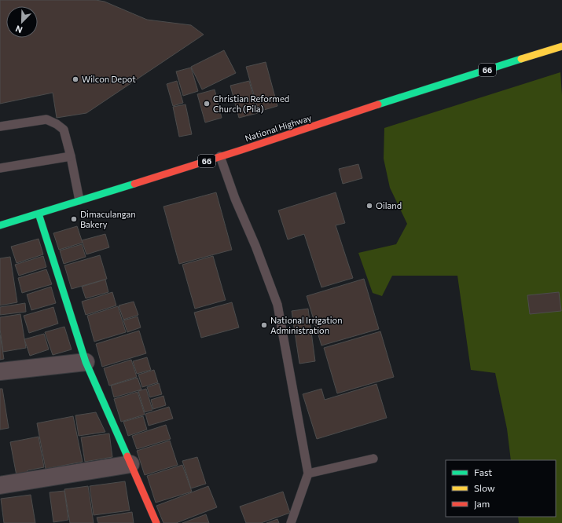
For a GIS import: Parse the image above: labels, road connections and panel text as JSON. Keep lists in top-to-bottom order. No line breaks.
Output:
{"streets":{"main road":["66","National Highway"]},"places":["Wilcon Depot","Christian Reformed Church (Pila)","Oiland","Dimaculangan Bakery","National Irrigation Administration"],"legend":["Fast","Slow","Jam"],"north":"bottom left"}
